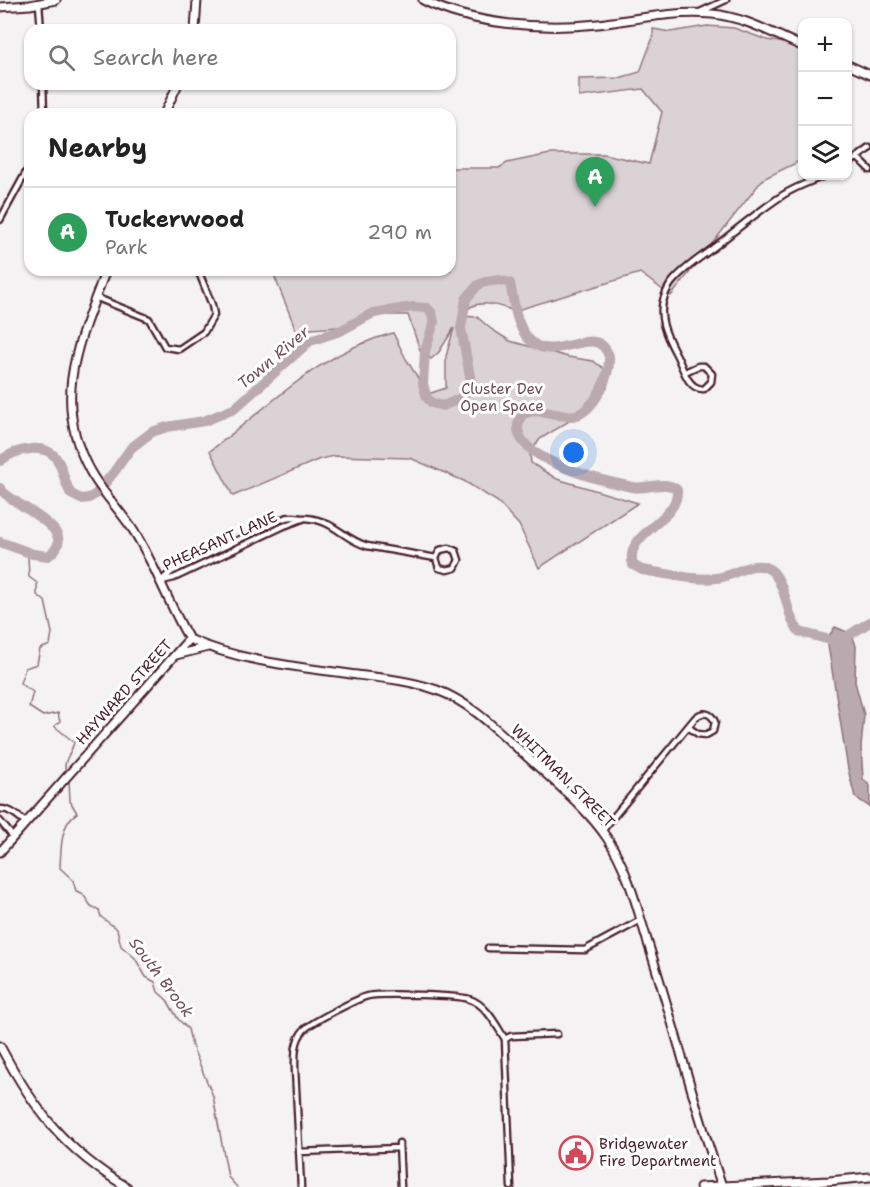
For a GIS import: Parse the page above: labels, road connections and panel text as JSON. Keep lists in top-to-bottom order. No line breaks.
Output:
{"streets":{"street":["PHEASANT LANE","HAYWARD STREET","WHITMAN STREET"]},"crossings":[["PHEASANT LANE","HAYWARD STREET"],["HAYWARD STREET","WHITMAN STREET"]],"water":["Town River","South Brook"],"parks":["Cluster Dev Open Space"],"places":{"public building":["Bridgewater Fire Department"]},"page":{"map_buttons":["+","−"],"search":"Search here","heading":"Nearby","pins":"A","list":[{"mark":"A","name":"Tuckerwood","note":"Park","value":"290 m"}]}}
